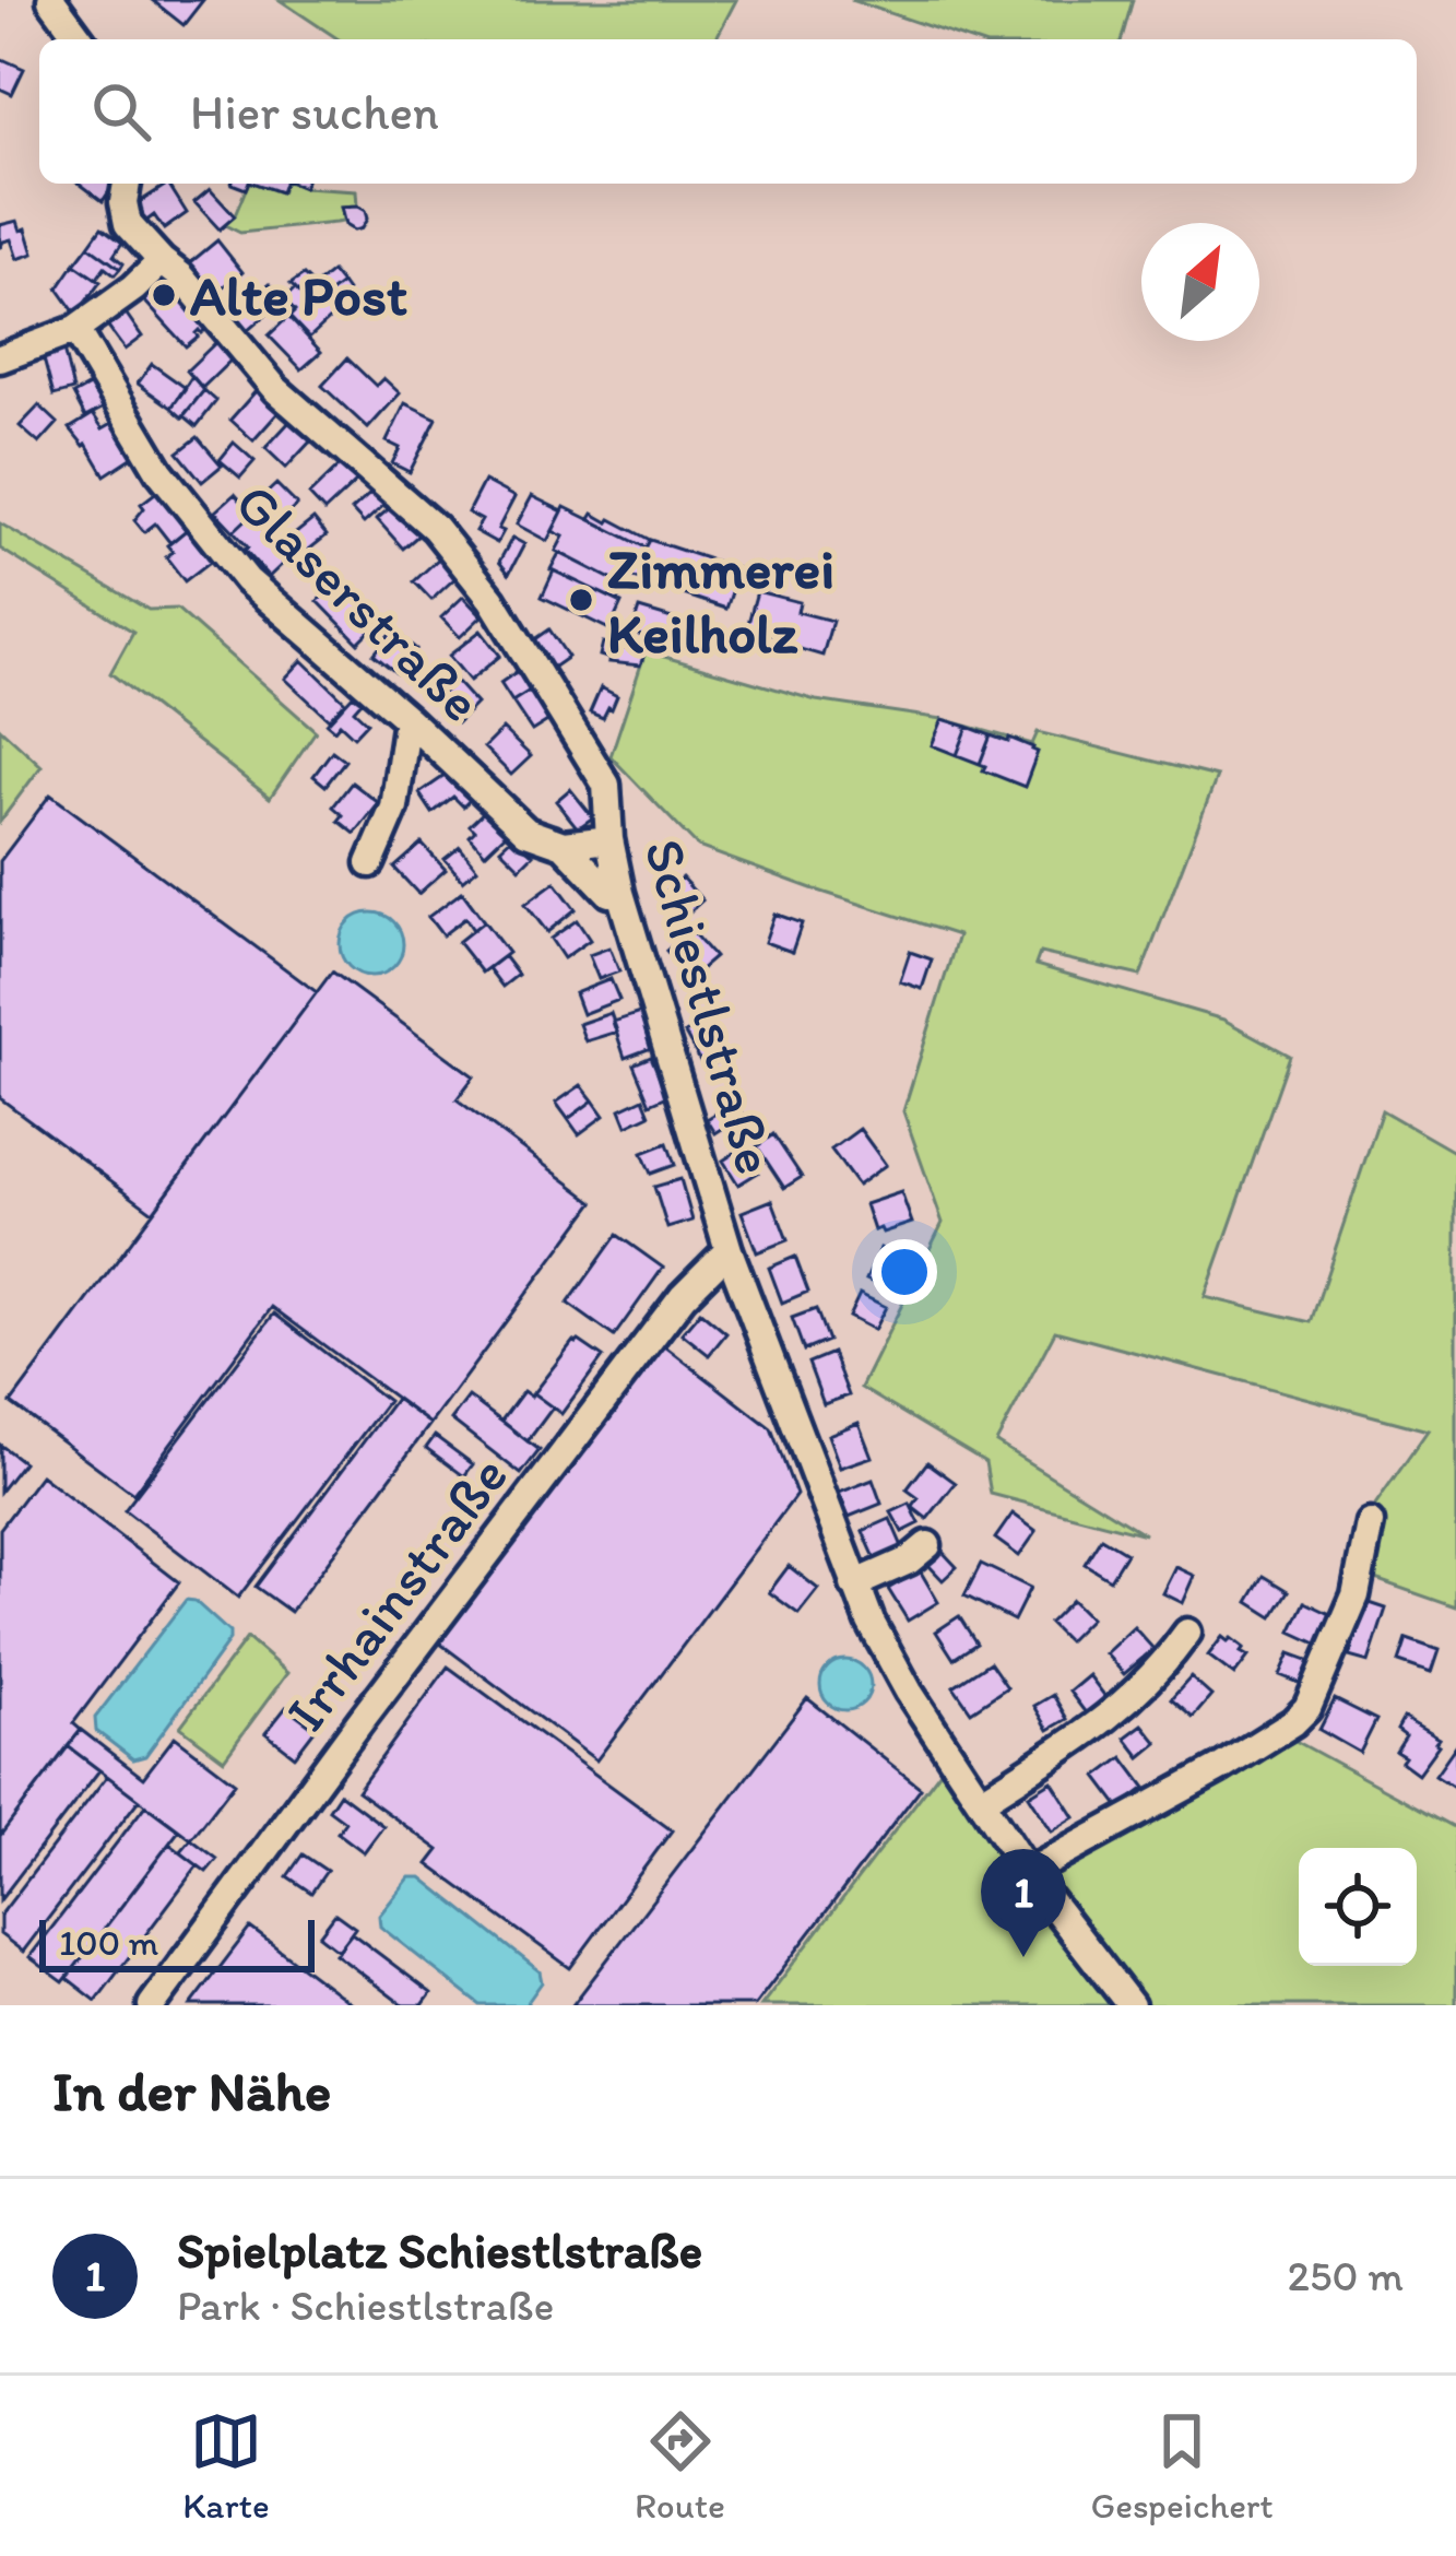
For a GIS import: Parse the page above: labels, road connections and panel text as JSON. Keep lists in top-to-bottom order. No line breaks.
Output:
{"streets":{"street":["Glaserstraße","Schiestlstraße","Irrhainstraße"]},"crossings":[["Glaserstraße","Schiestlstraße"],["Schiestlstraße","Irrhainstraße"]],"places":["Alte Post","Zimmerei Keilholz"],"scale_bar":"100 m","north":"top right","page":{"search":"Hier suchen","pins":"1","scale":"100 m","heading":"In der Nähe","list":[{"mark":"1","name":"Spielplatz Schiestlstraße","note":"Park · Schiestlstraße","value":"250 m"}],"nav":["Karte","Route","Gespeichert"]}}
